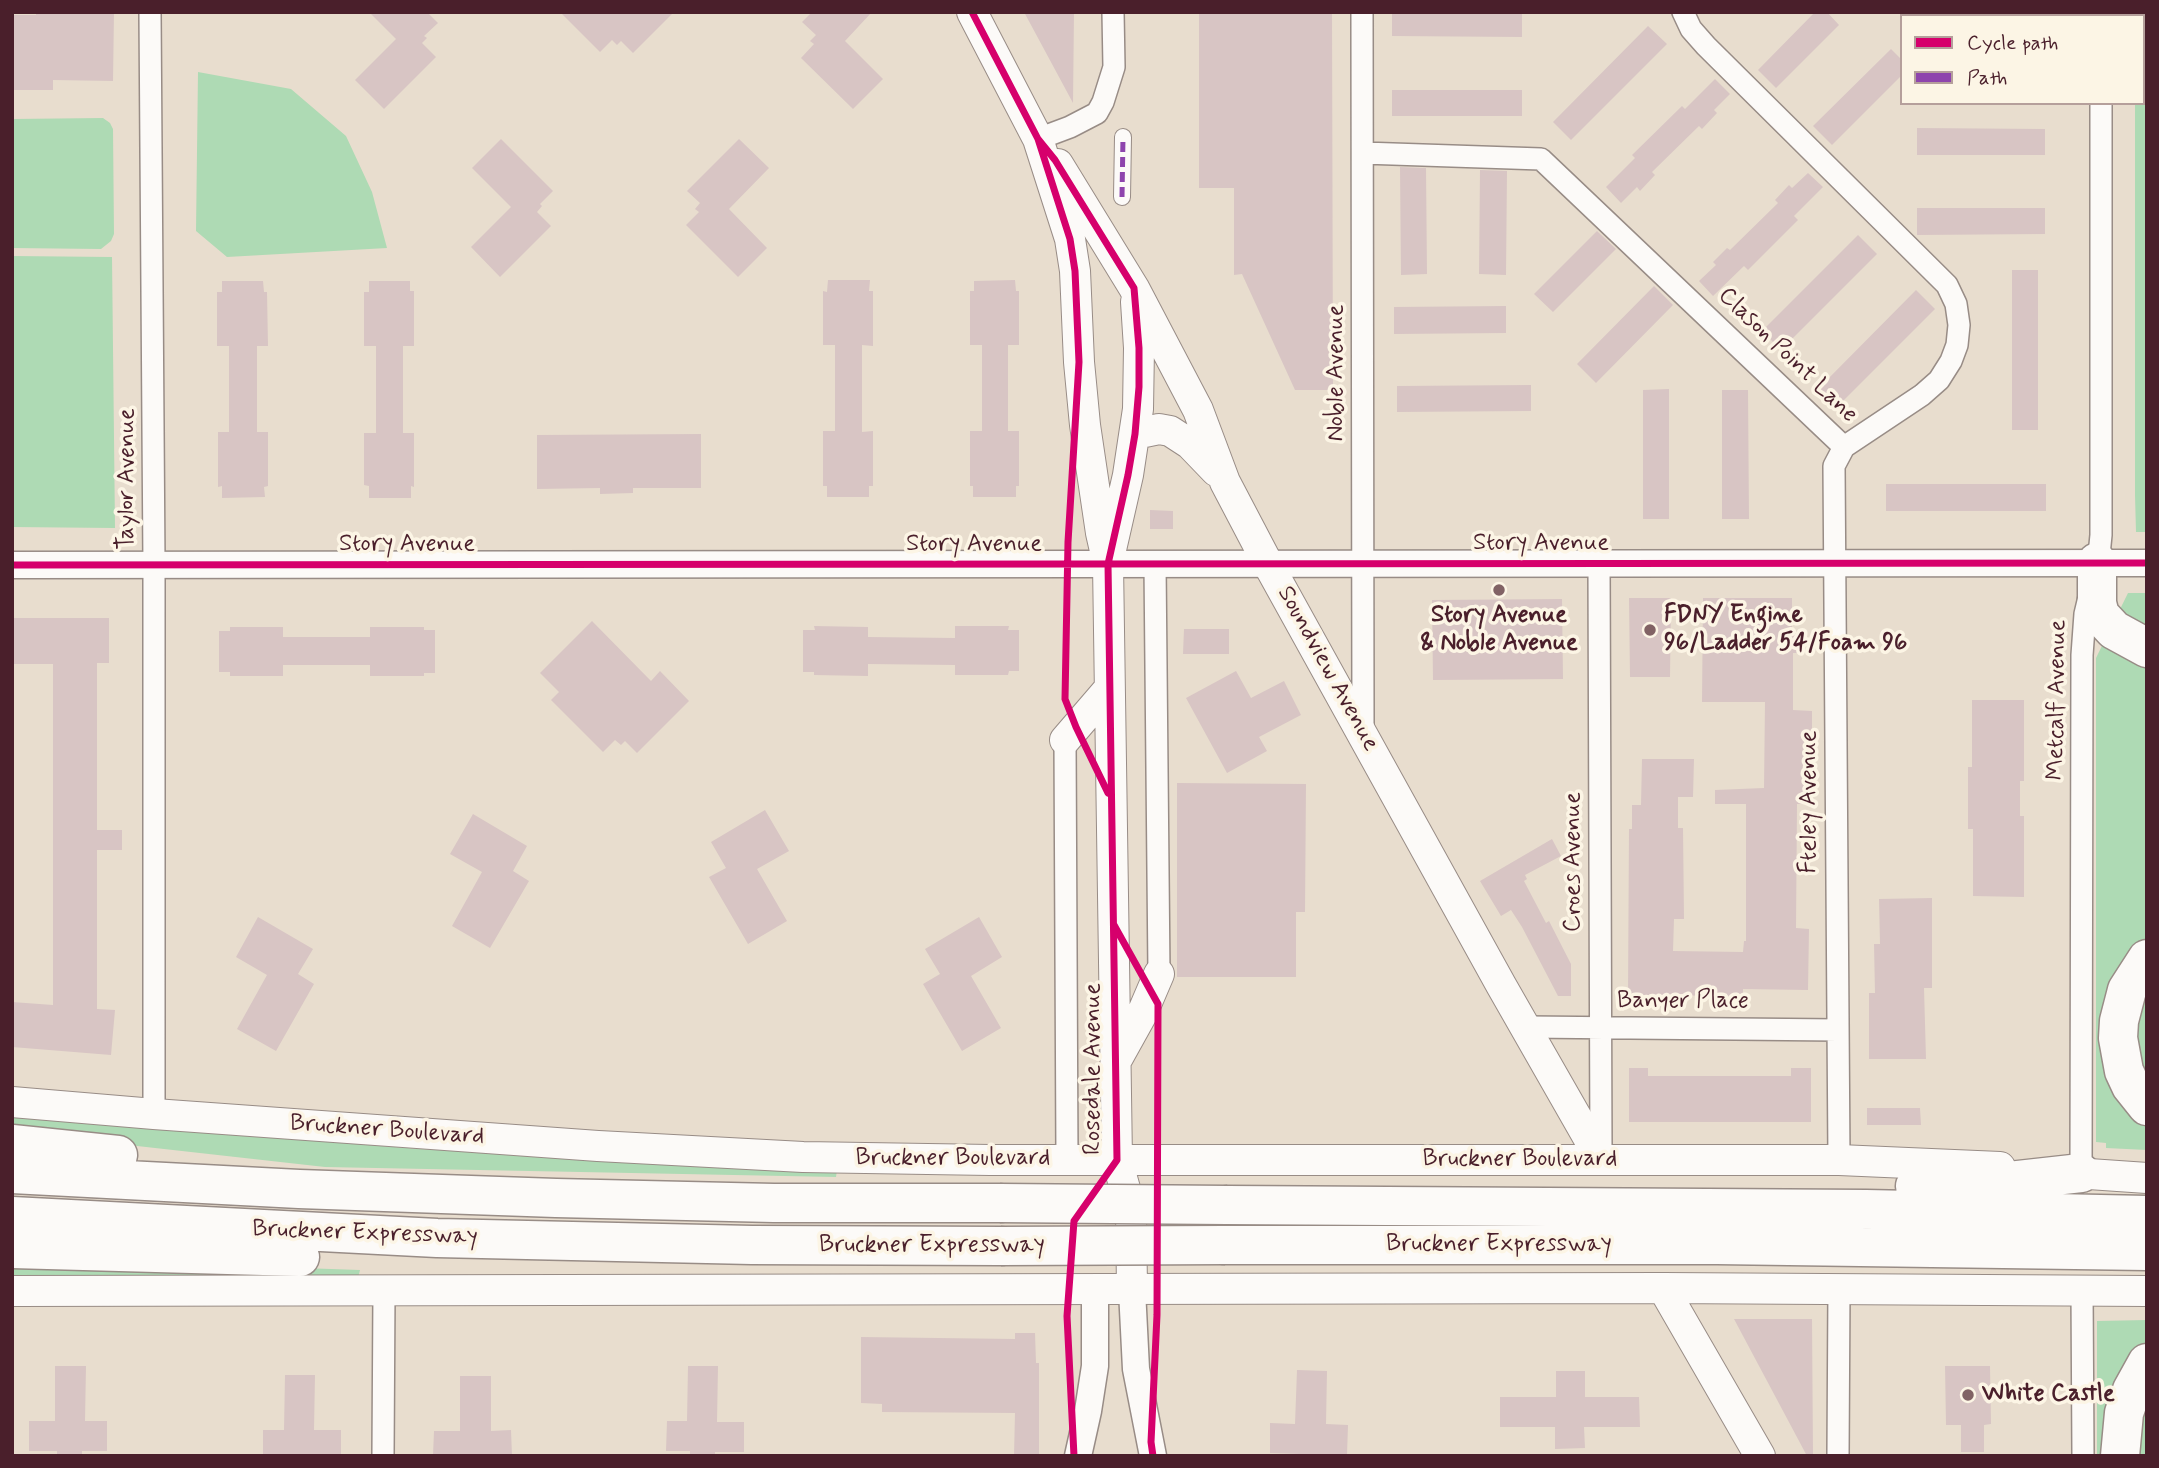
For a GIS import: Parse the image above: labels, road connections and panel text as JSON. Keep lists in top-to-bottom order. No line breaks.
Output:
{"streets":{"highway":["Bruckner Expressway"],"main road":["Soundview Avenue","Rosedale Avenue","Bruckner Boulevard"],"street":["Clason Point Lane","Noble Avenue","Taylor Avenue","Story Avenue","Metcalf Avenue","Fteley Avenue","Croes Avenue","Banyer Place"]},"crossings":[["Clason Point Lane","Noble Avenue"],["Clason Point Lane","Fteley Avenue"],["Noble Avenue","Story Avenue"],["Noble Avenue","Soundview Avenue"],["Taylor Avenue","Story Avenue"],["Taylor Avenue","Bruckner Boulevard"],["Story Avenue","Soundview Avenue"],["Story Avenue","Metcalf Avenue"],["Story Avenue","Fteley Avenue"],["Story Avenue","Croes Avenue"],["Story Avenue","Rosedale Avenue"],["Soundview Avenue","Croes Avenue"],["Soundview Avenue","Banyer Place"],["Soundview Avenue","Rosedale Avenue"],["Soundview Avenue","Bruckner Boulevard"],["Metcalf Avenue","Bruckner Boulevard"],["Fteley Avenue","Banyer Place"],["Fteley Avenue","Bruckner Boulevard"],["Croes Avenue","Banyer Place"],["Croes Avenue","Bruckner Boulevard"],["Rosedale Avenue","Bruckner Boulevard"]],"places":["Story Avenue & Noble Avenue","FDNY Engine 96/Ladder 54/Foam 96","White Castle"],"legend":["Cycle path","Path"]}
